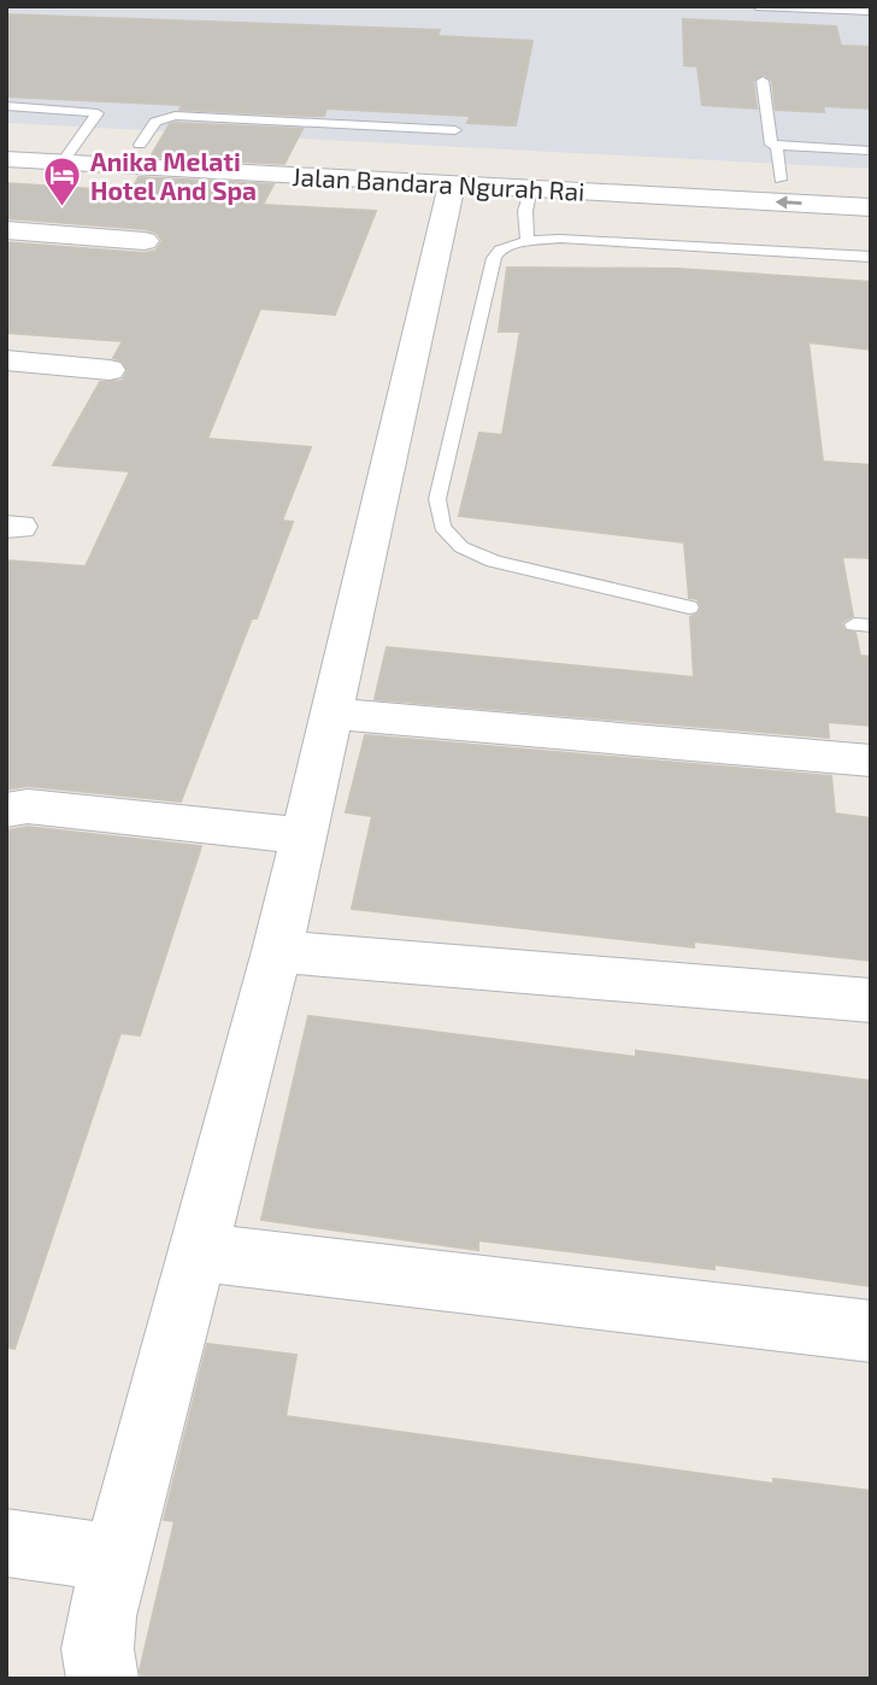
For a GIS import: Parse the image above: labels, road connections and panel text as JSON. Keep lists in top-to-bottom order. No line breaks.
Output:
{"streets":{"street":["Jalan Bandara Ngurah Rai"]},"places":{"hotel":["Anika Melati Hotel And Spa"]}}
